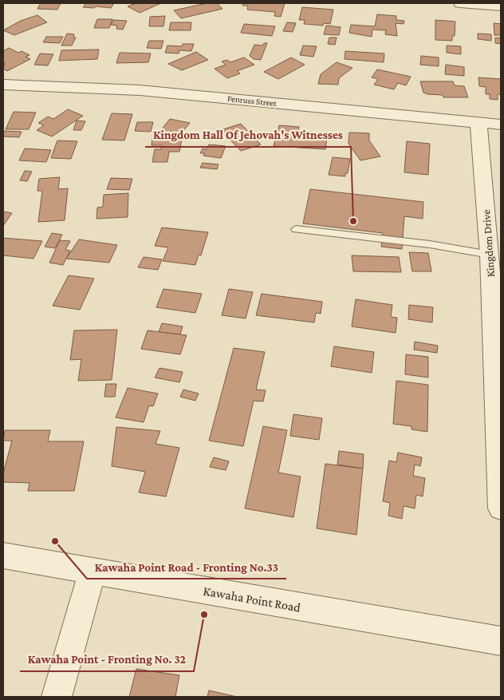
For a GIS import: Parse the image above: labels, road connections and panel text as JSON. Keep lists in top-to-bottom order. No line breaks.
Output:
{"streets":{"street":["Fenruss Street","Kingdom Drive","Kawaha Point Road"]},"crossings":[["Fenruss Street","Kingdom Drive"]],"places":["Kingdom Hall Of Jehovah's Witnesses","Kawaha Point Road - Fronting No.33","Kawaha Point - Fronting No. 32"]}
